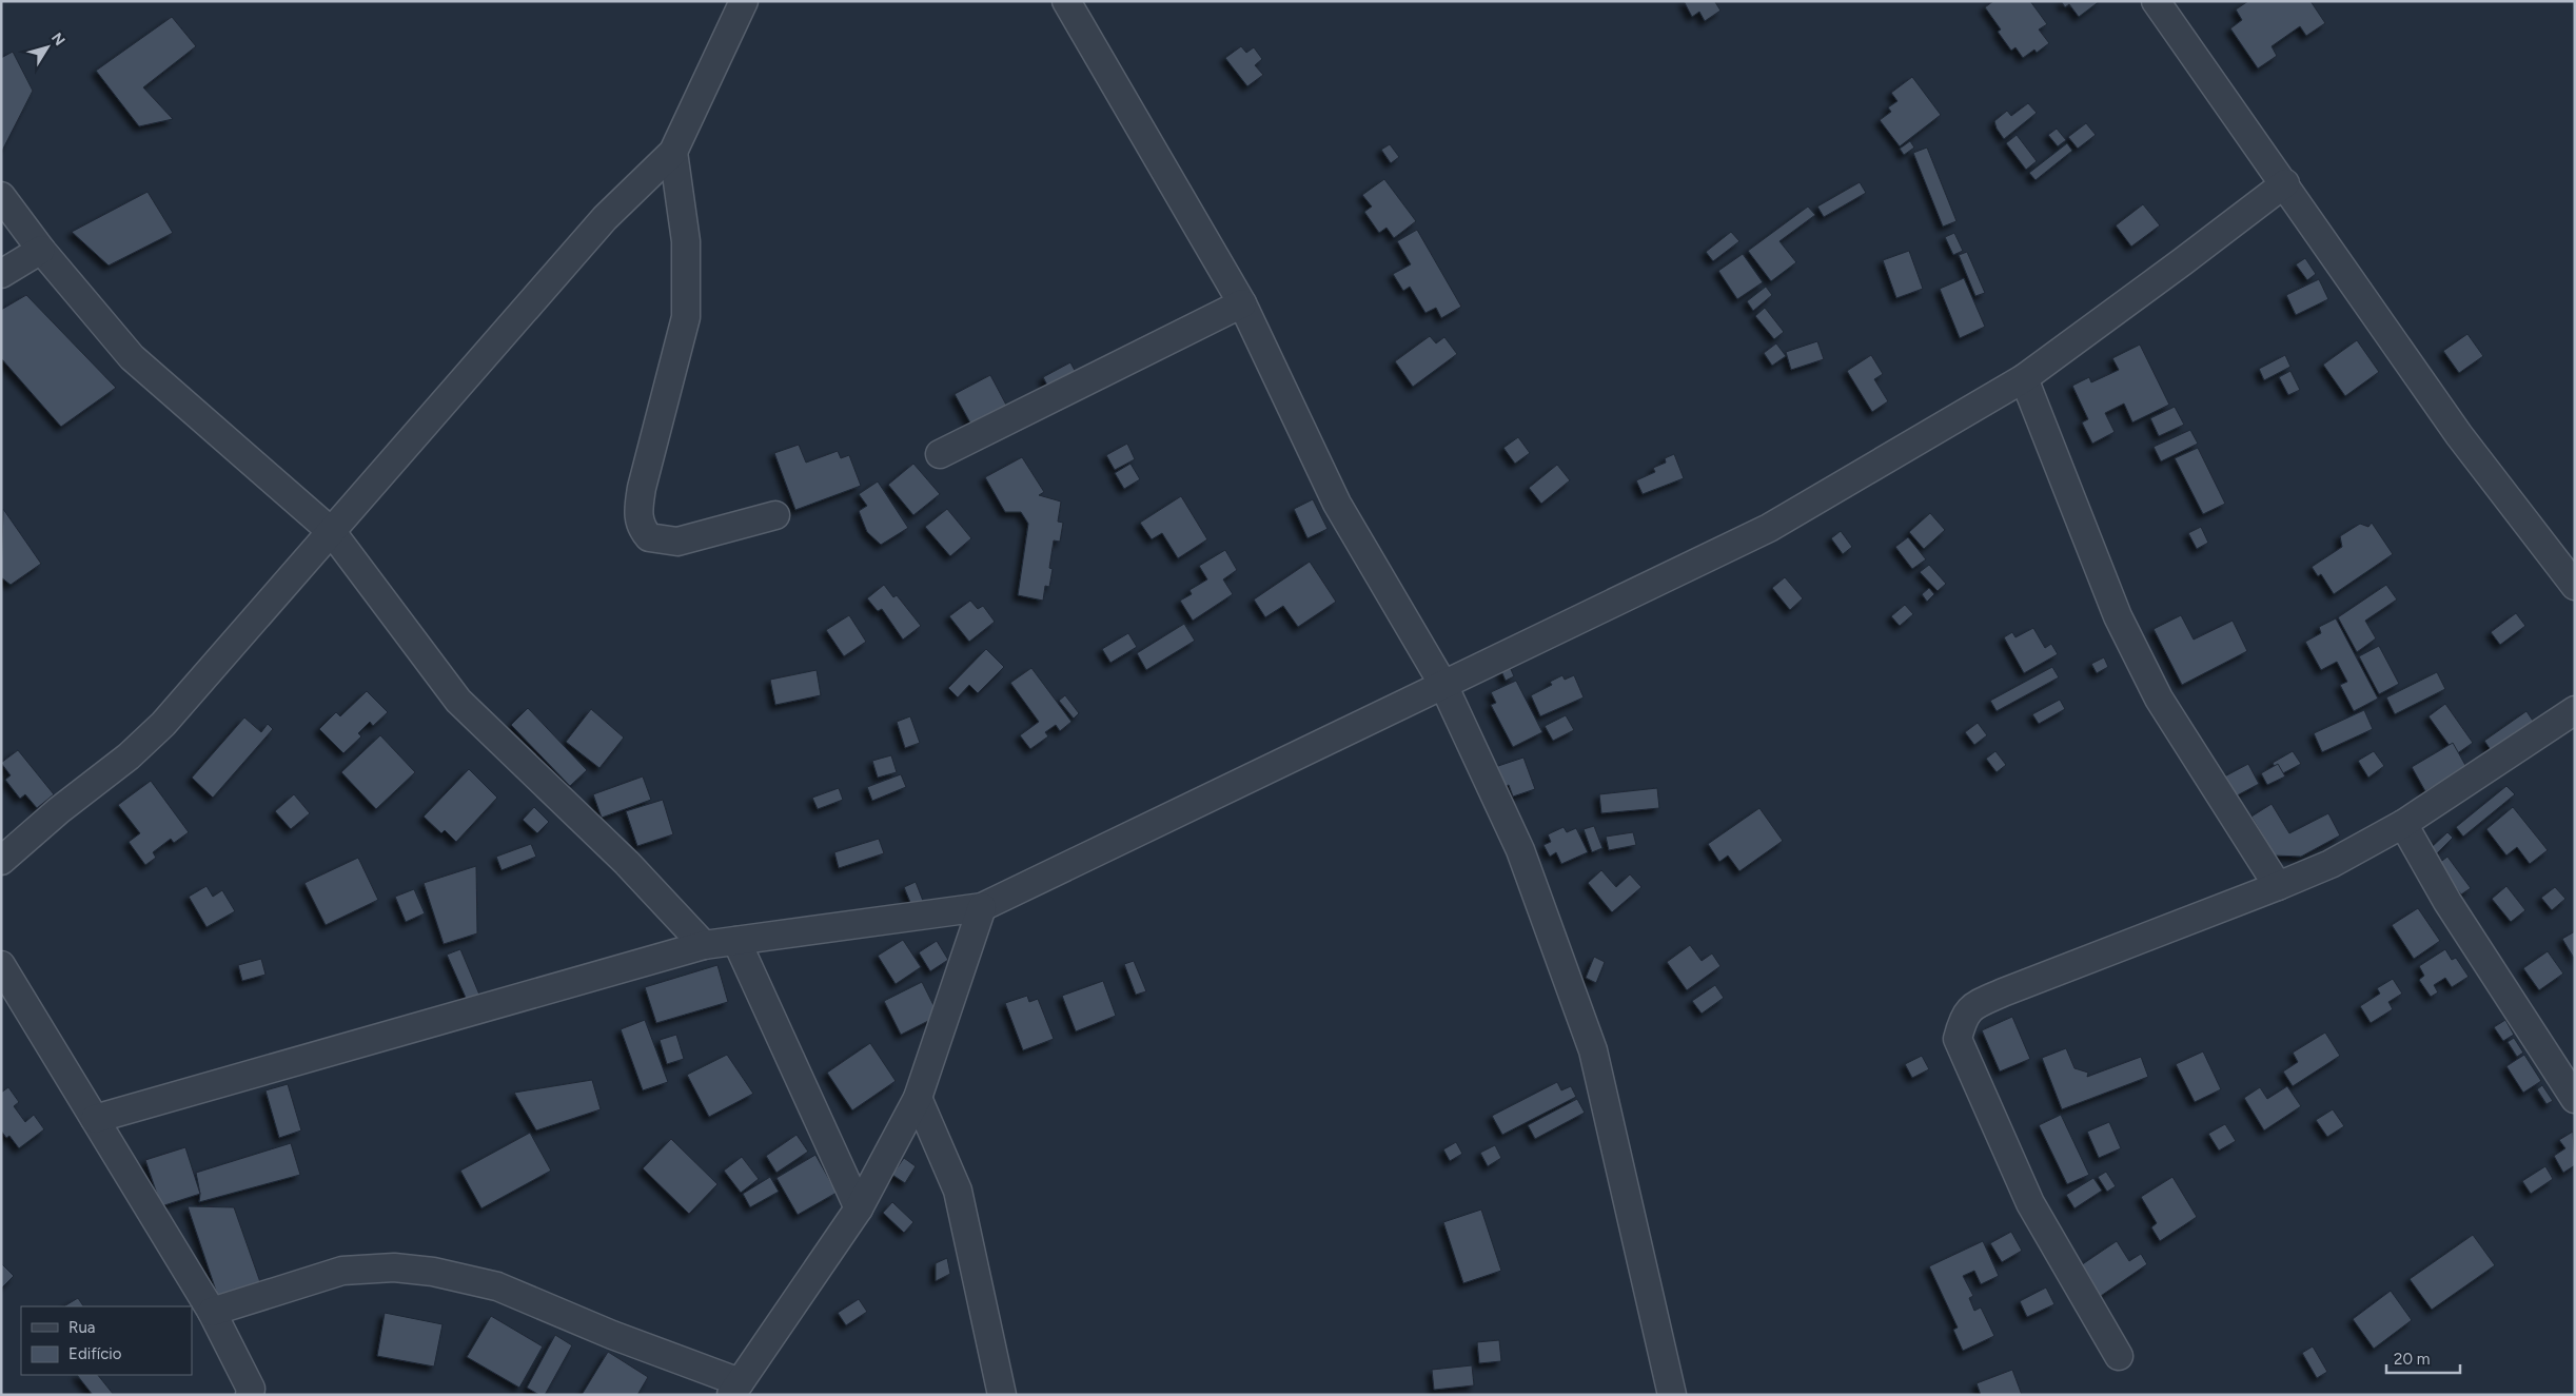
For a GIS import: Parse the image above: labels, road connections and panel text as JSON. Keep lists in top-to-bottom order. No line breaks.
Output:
{"legend":["Rua","Edifício"],"scale_bar":"20 m","north":"top right"}
